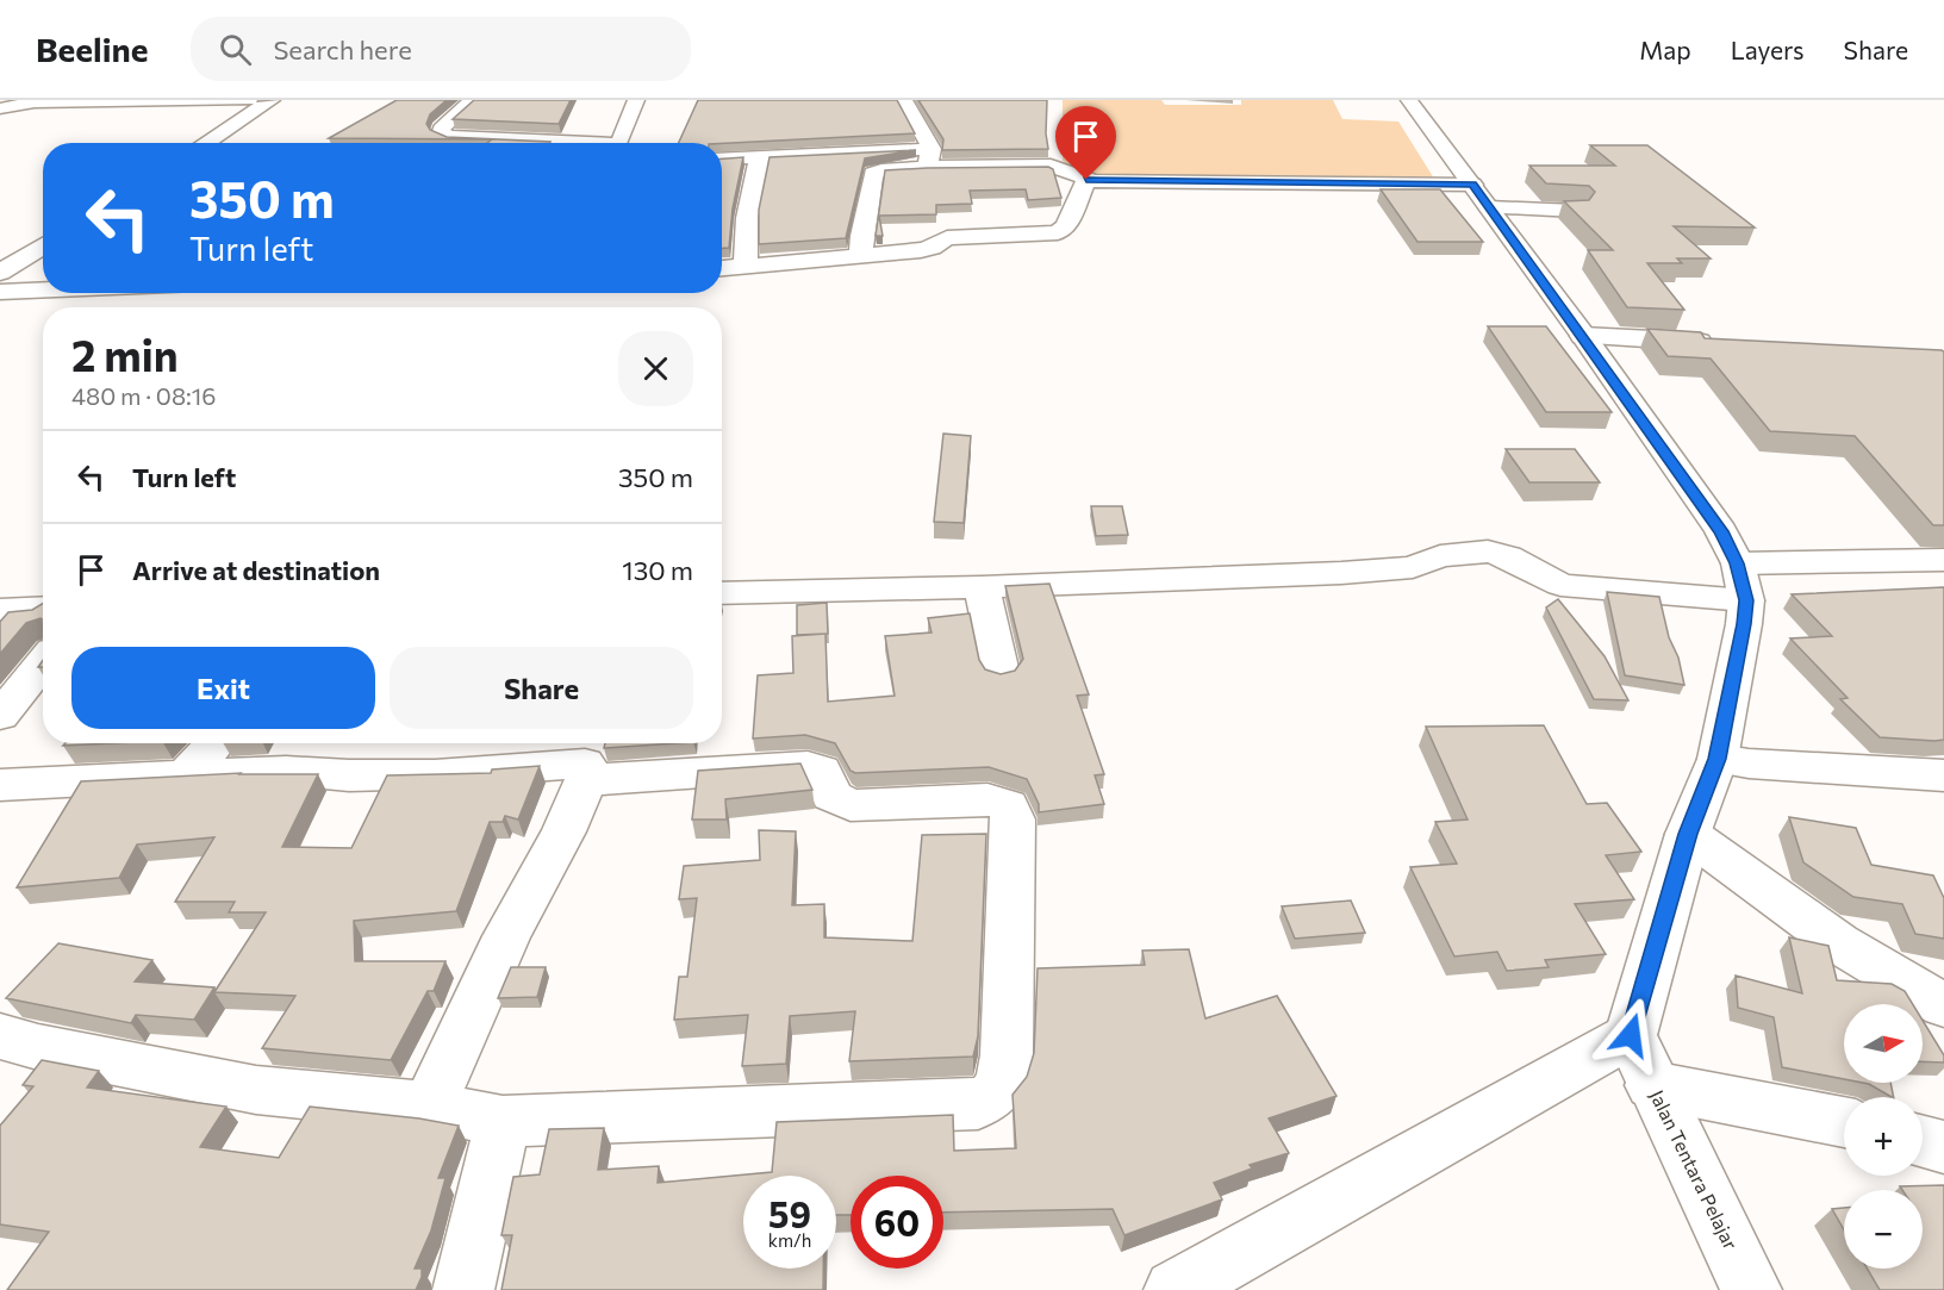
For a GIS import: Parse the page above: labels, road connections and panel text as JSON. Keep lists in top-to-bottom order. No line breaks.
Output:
{"streets":{"street":["Jalan Tentara Pelajar"]},"north":"right","page":{"header":"Beeline","search":"Search here","nav":["Map","Layers","Share"],"turn":["350 m","Turn left"],"heading":["2 min","480 m · 08:16"],"list":[{"name":"Turn left","value":"350 m"},{"name":"Arrive at destination","value":"130 m"}],"buttons":["Exit","Share"],"map_buttons":["+","−"],"speed":"59 km/h","limit":"60"}}
